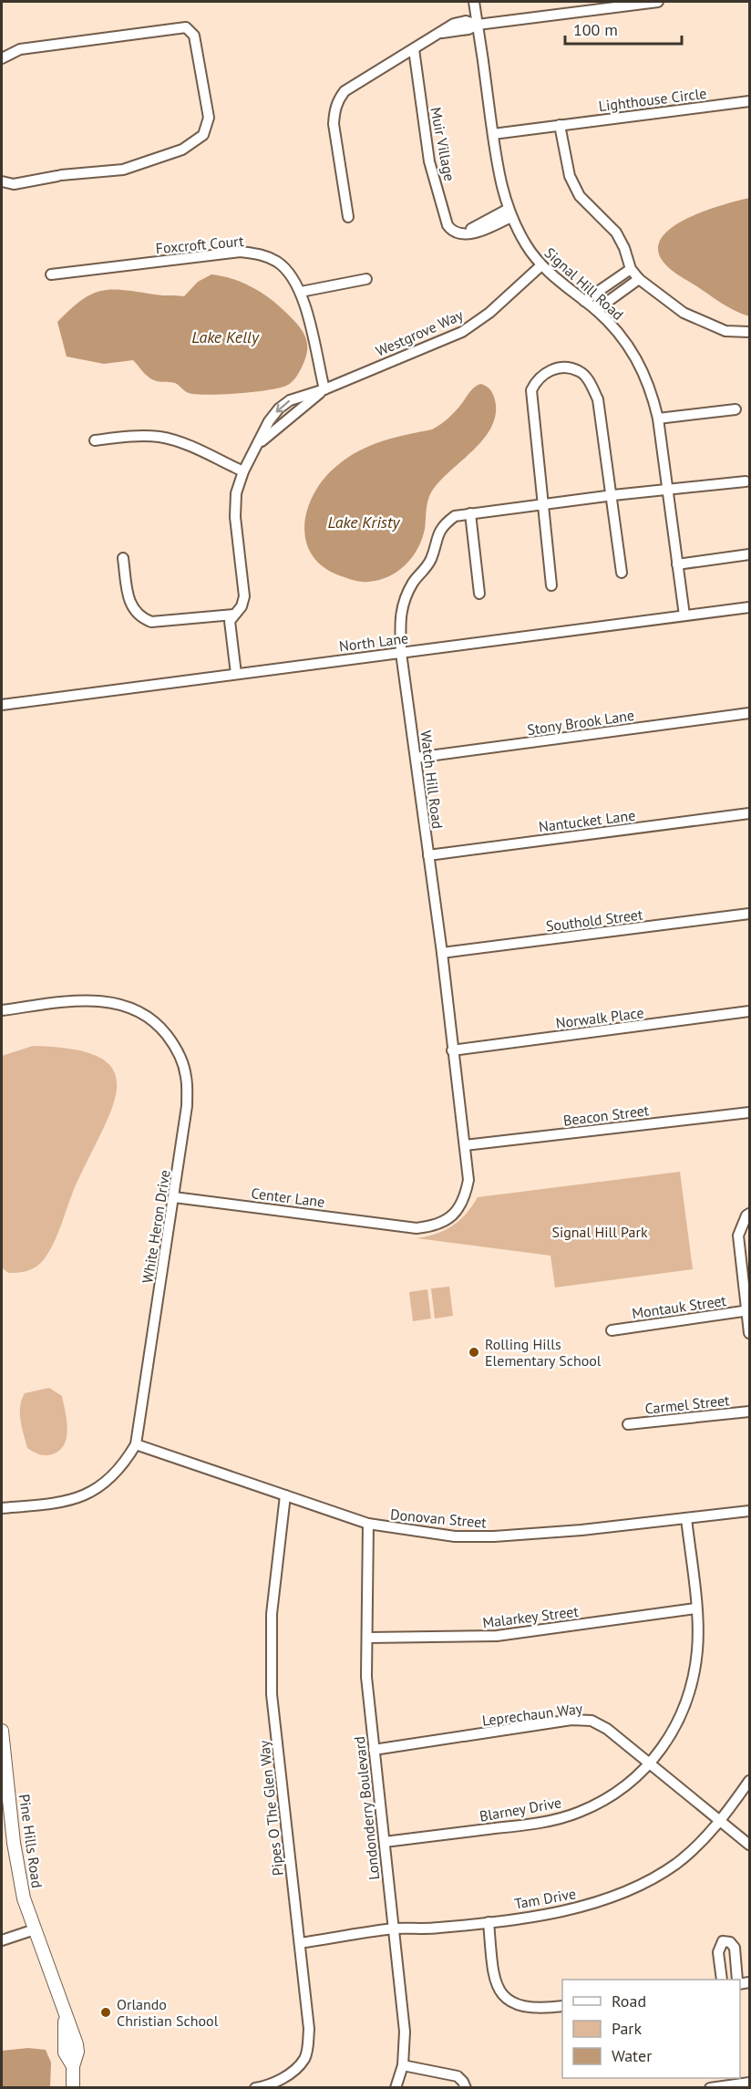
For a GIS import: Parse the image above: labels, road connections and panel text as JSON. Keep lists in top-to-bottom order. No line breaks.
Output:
{"streets":{"main road":["Pine Hills Road"],"street":["Lighthouse Circle","Muir Village","Foxcroft Court","Signal Hill Road","Westgrove Way","North Lane","Stony Brook Lane","Watch Hill Road","Nantucket Lane","Southold Street","Norwalk Place","Beacon Street","Center Lane","White Heron Drive","Montauk Street","Carmel Street","Donovan Street","Malarkey Street","Leprechaun Way","Pipes O The Glen Way","Londonderry Boulevard","Blarney Drive","Tam Drive"]},"crossings":[["Lighthouse Circle","Signal Hill Road"],["Muir Village","Signal Hill Road"],["Foxcroft Court","Westgrove Way"],["Signal Hill Road","Westgrove Way"],["Signal Hill Road","North Lane"],["Signal Hill Road","Watch Hill Road"],["Westgrove Way","North Lane"],["North Lane","Watch Hill Road"],["Stony Brook Lane","Watch Hill Road"],["Watch Hill Road","Nantucket Lane"],["Watch Hill Road","Southold Street"],["Watch Hill Road","Norwalk Place"],["Watch Hill Road","Beacon Street"],["Watch Hill Road","Center Lane"],["Center Lane","White Heron Drive"],["White Heron Drive","Donovan Street"],["Donovan Street","Pipes O The Glen Way"],["Donovan Street","Londonderry Boulevard"],["Donovan Street","Blarney Drive"],["Malarkey Street","Londonderry Boulevard"],["Malarkey Street","Blarney Drive"],["Leprechaun Way","Londonderry Boulevard"],["Leprechaun Way","Blarney Drive"],["Leprechaun Way","Tam Drive"],["Pipes O The Glen Way","Tam Drive"],["Londonderry Boulevard","Blarney Drive"],["Londonderry Boulevard","Tam Drive"]],"water":["Lake Kelly","Lake Kristy"],"parks":["Signal Hill Park"],"places":["Rolling Hills Elementary School","Orlando Christian School"],"legend":["Road","Park","Water"],"scale_bar":"100 m"}
